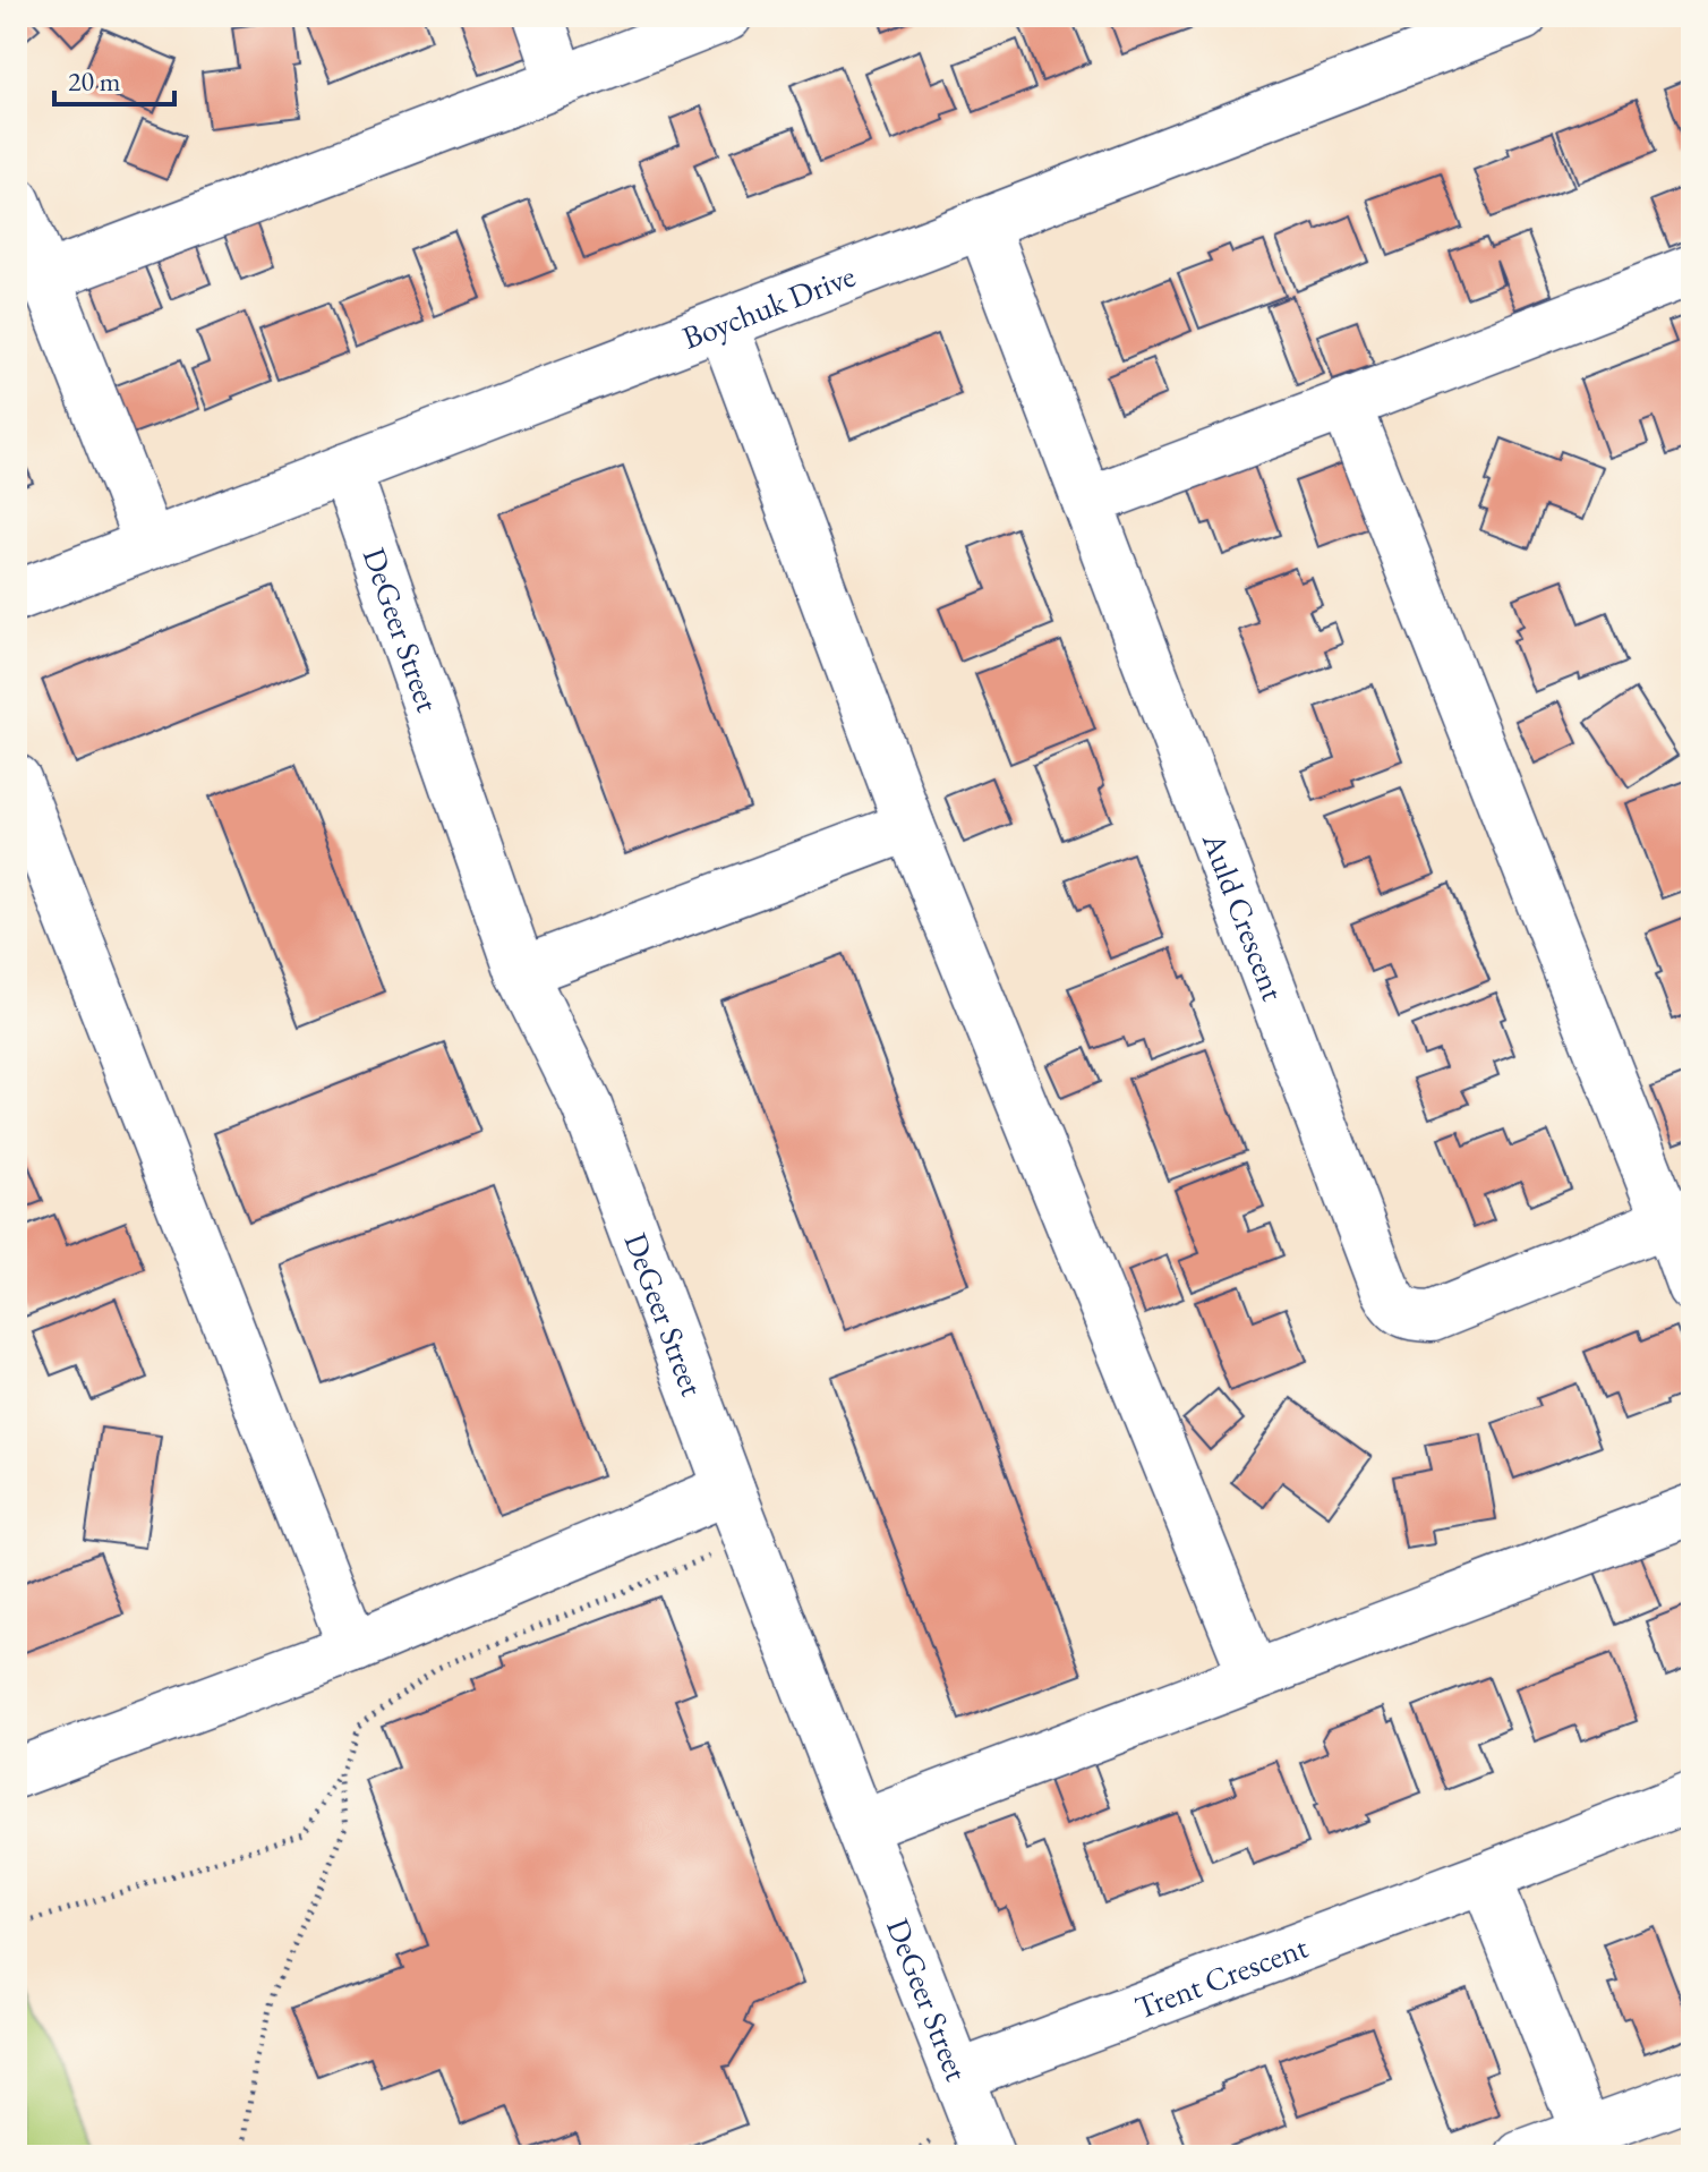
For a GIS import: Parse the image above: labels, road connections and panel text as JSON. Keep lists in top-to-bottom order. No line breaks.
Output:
{"streets":{"street":["Boychuk Drive","DeGeer Street","Auld Crescent","Trent Crescent"]},"crossings":[["Boychuk Drive","DeGeer Street"],["Boychuk Drive","Auld Crescent"],["DeGeer Street","Trent Crescent"]],"scale_bar":"20 m"}
